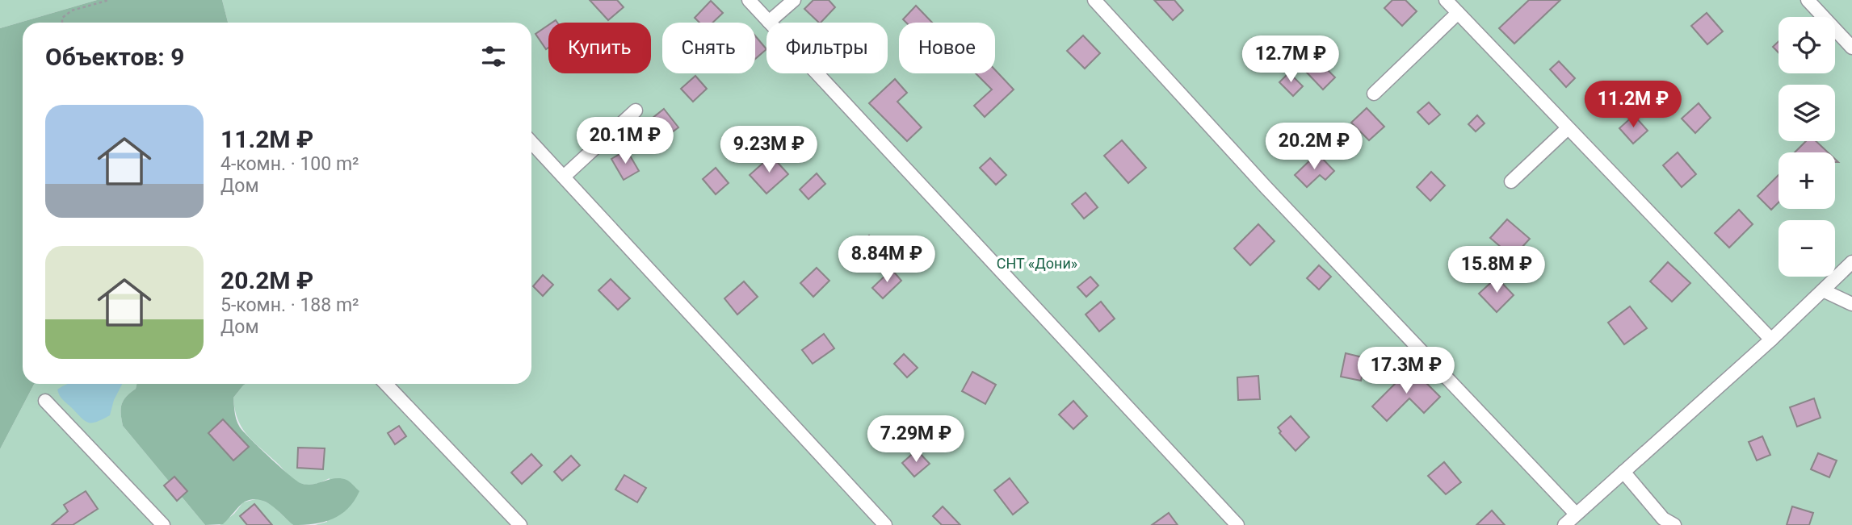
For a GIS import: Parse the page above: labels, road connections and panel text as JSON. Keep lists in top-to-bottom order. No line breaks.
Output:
{"parks":["СНТ «Дони»"],"page":{"map_buttons":["+","−"],"chip":["Купить","Снять","Фильтры","Новое"],"heading":"Объектов: 9","price":["12.7M ₽","11.2M ₽","20.1M ₽","20.2M ₽","9.23M ₽","8.84M ₽","15.8M ₽","17.3M ₽","7.29M ₽"],"list":[{"name":"11.2M ₽","note":"4-комн. · 100 m² · Дом"},{"name":"20.2M ₽","note":"5-комн. · 188 m² · Дом"}]}}
